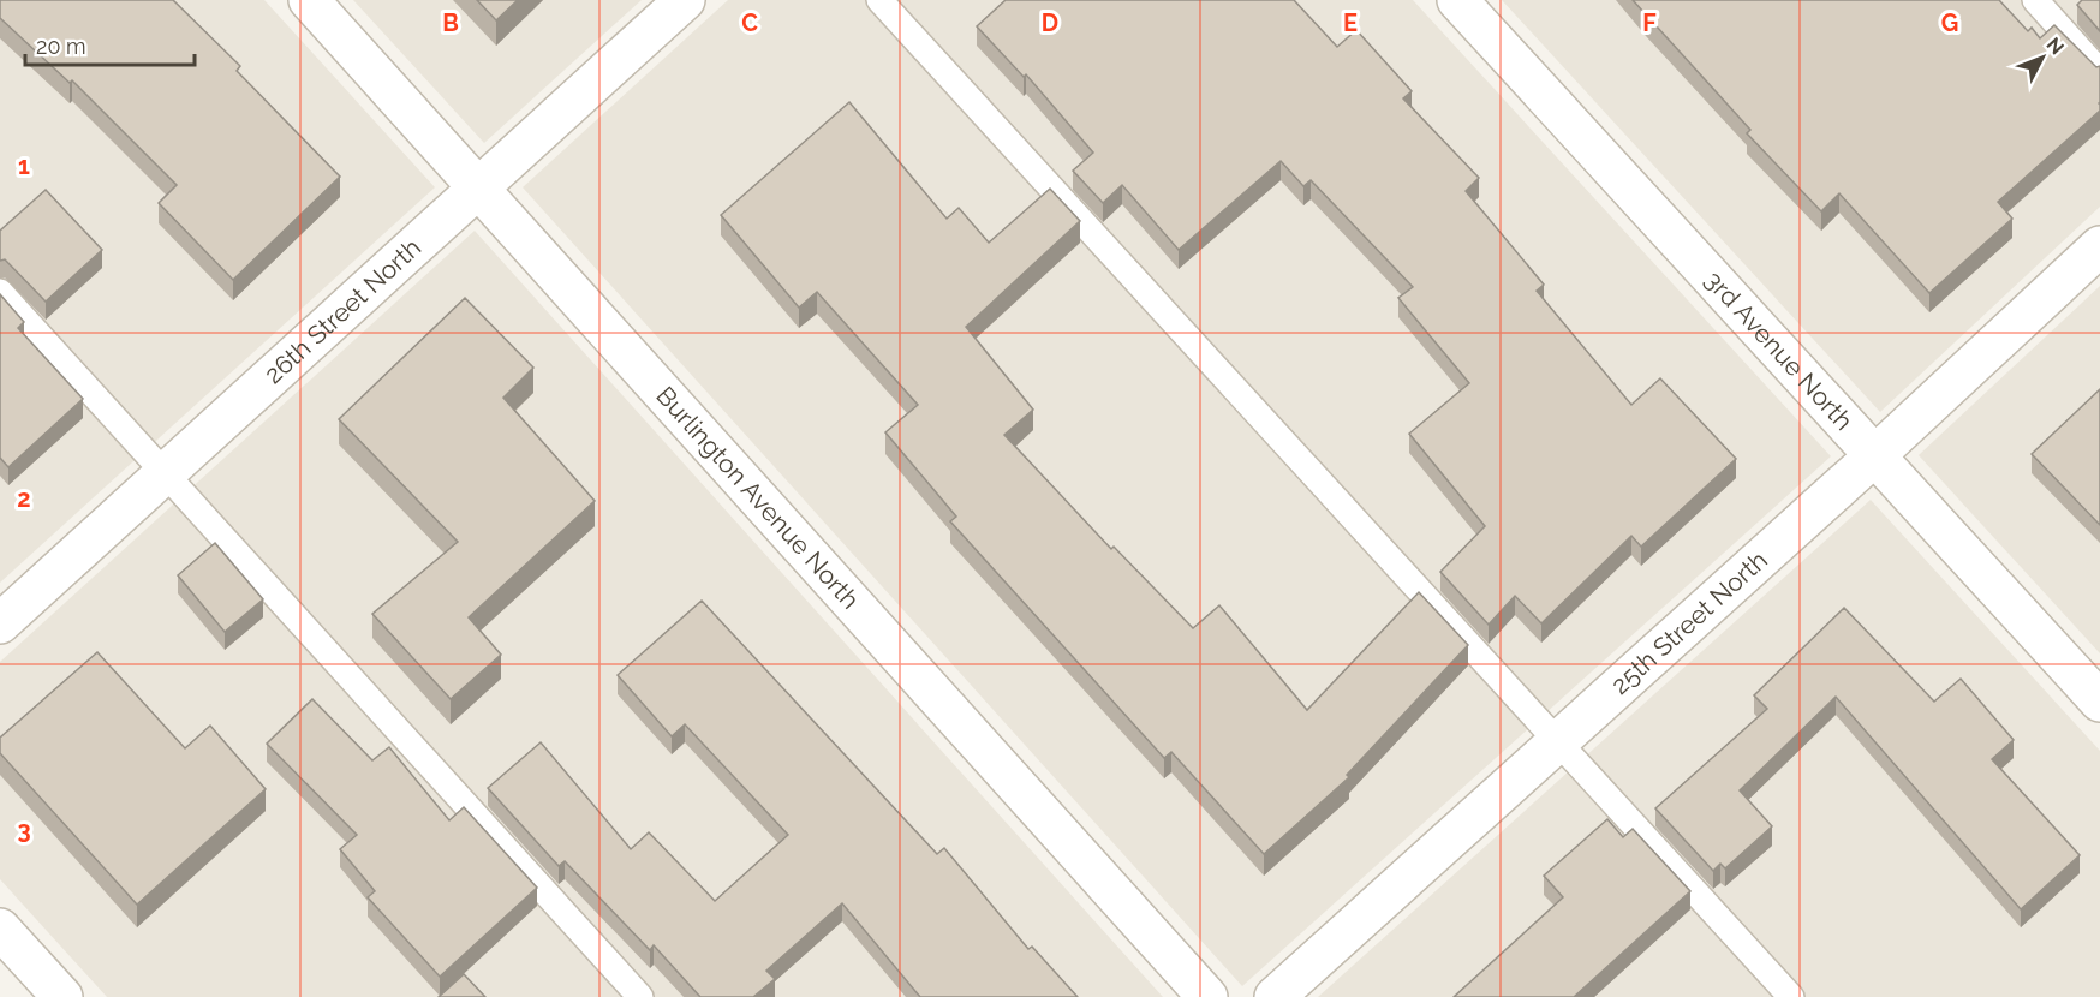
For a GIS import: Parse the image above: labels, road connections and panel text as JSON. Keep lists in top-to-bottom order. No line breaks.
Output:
{"streets":{"street":["26th Street North","3rd Avenue North","Burlington Avenue North","25th Street North"]},"crossings":[["26th Street North","Burlington Avenue North"],["3rd Avenue North","25th Street North"]],"scale_bar":"20 m","north":"top right","grid":{"columns":["B","C","D","E","F","G"],"rows":["1","2","3"]}}
